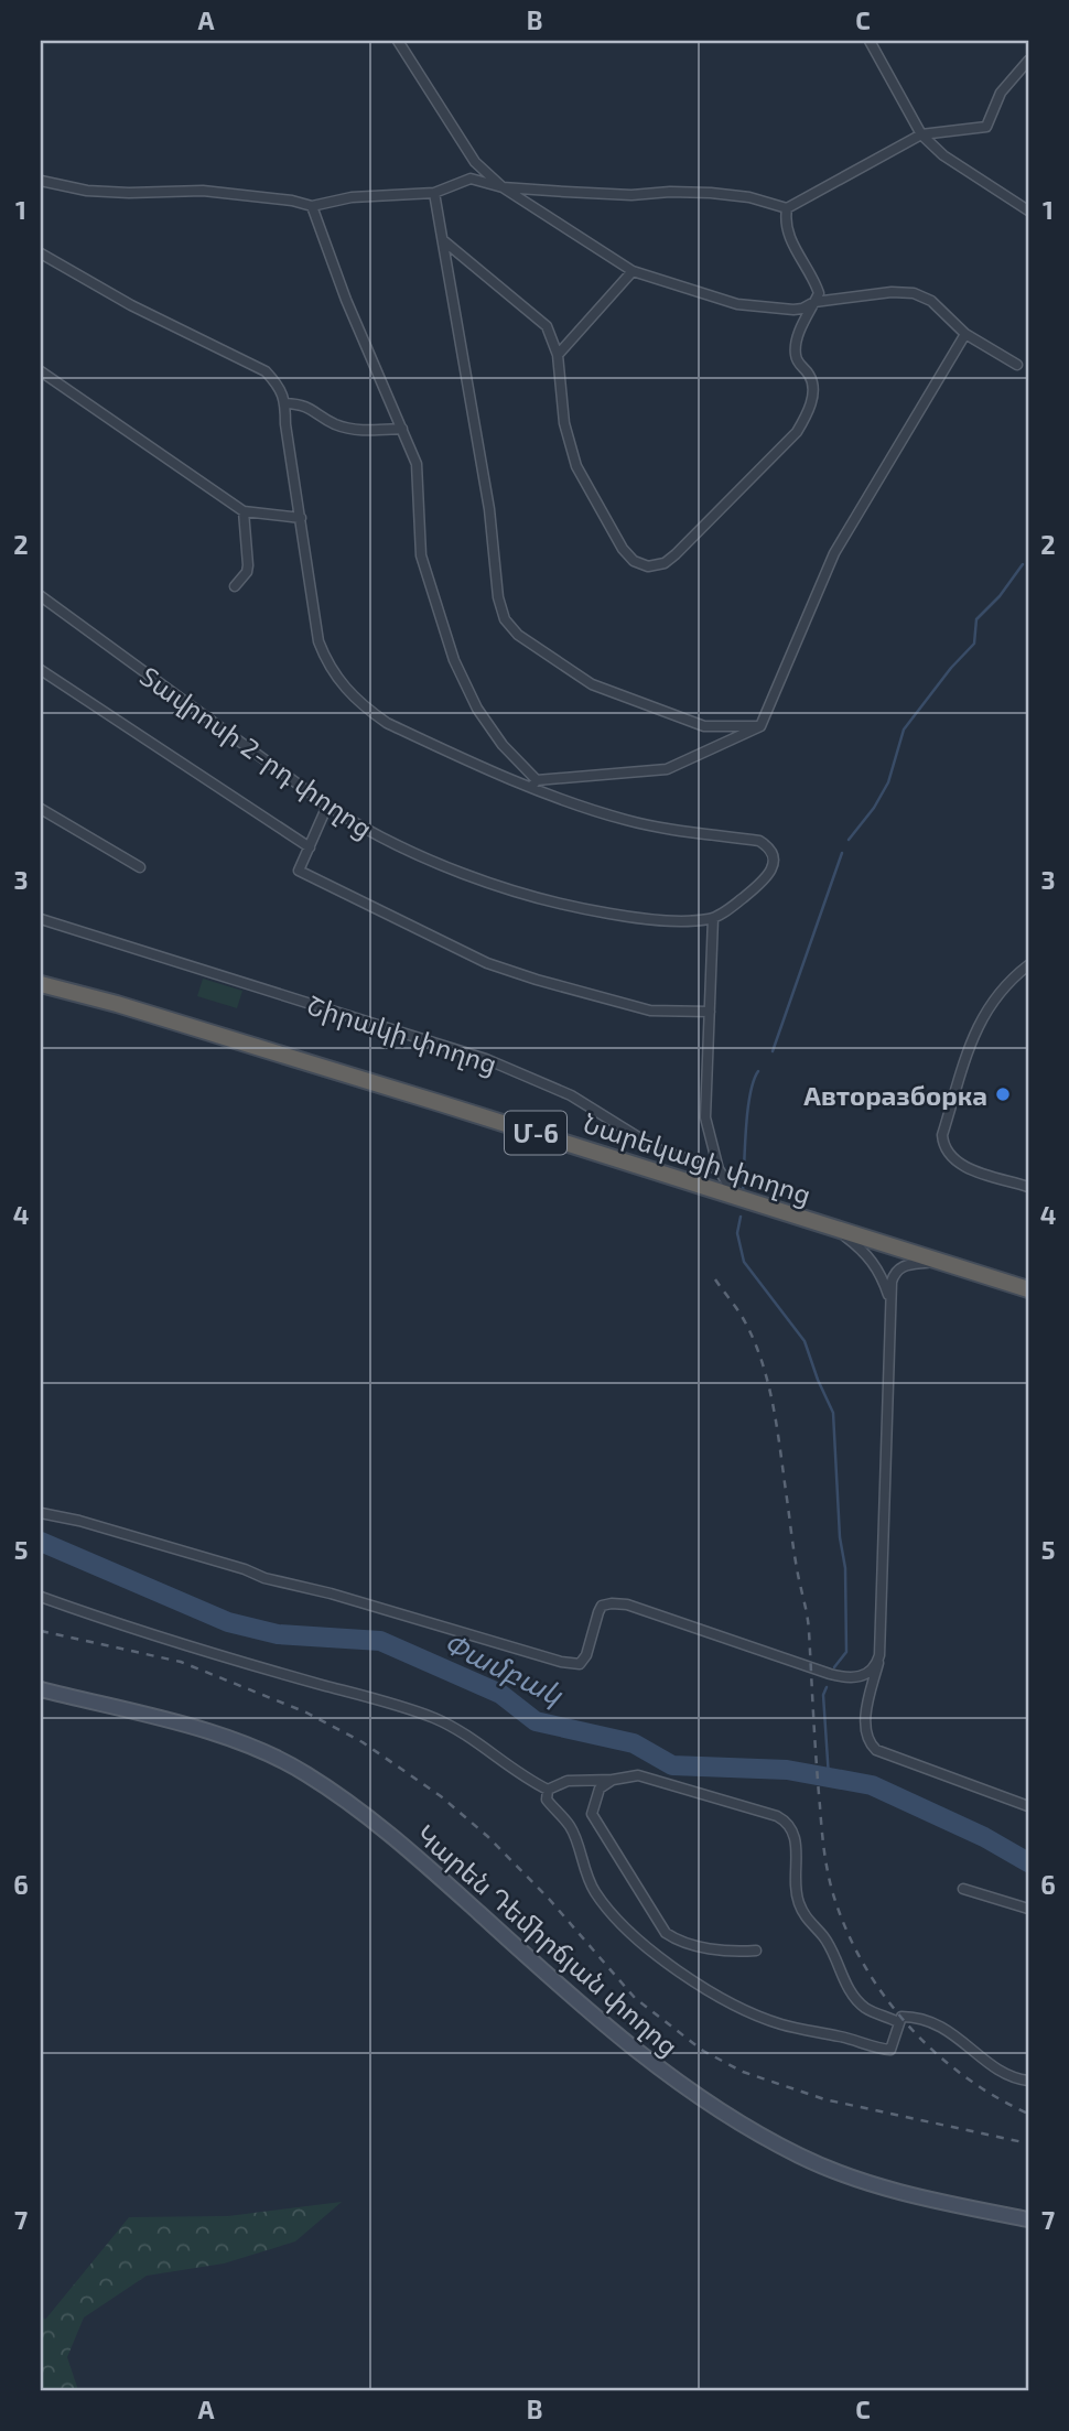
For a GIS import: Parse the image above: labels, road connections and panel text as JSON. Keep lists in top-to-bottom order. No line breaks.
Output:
{"streets":{"highway":["Մ-6","Նարեկացի փողոց"],"main road":["Կարեն Դեմիրճյան փողոց"],"street":["Տավրոսի 2-րդ փողոց","Շիրակի փողոց"]},"water":["Փամբակ"],"places":["Авторазборка"],"grid":{"columns":["A","B","C"],"rows":["1","2","3","4","5","6","7"]}}
